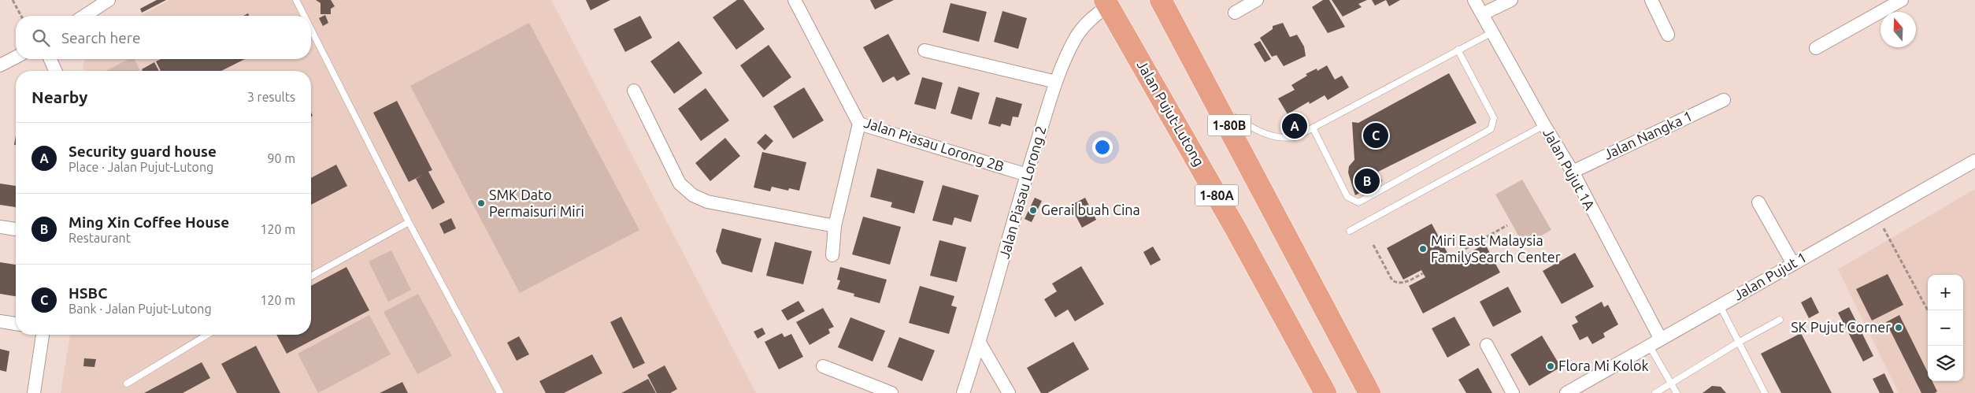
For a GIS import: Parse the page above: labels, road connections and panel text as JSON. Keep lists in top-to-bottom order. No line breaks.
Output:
{"streets":{"highway":["Jalan Pujut-Lutong","1-80B","1-80A"],"street":["Jalan Nangka 1","Jalan Piasau Lorong 2B","Jalan Pujut 1A","Jalan Piasau Lorong 2","Jalan Pujut 1"]},"crossings":[["Jalan Pujut-Lutong","Jalan Piasau Lorong 2"],["Jalan Nangka 1","Jalan Pujut 1A"],["Jalan Piasau Lorong 2B","Jalan Piasau Lorong 2"],["Jalan Pujut 1A","Jalan Pujut 1"]],"places":["SMK Dato Permaisuri Miri","Gerai buah Cina","Miri East Malaysia FamilySearch Center","SK Pujut Corner","Flora Mi Kolok"],"north":"top","page":{"search":"Search here","heading":["Nearby","3 results"],"pins":["A","C","B"],"list":[{"mark":"A","name":"Security guard house","note":"Place · Jalan Pujut-Lutong","value":"90 m"},{"mark":"B","name":"Ming Xin Coffee House","note":"Restaurant","value":"120 m"},{"mark":"C","name":"HSBC","note":"Bank · Jalan Pujut-Lutong","value":"120 m"}],"map_buttons":["+","−"]}}
